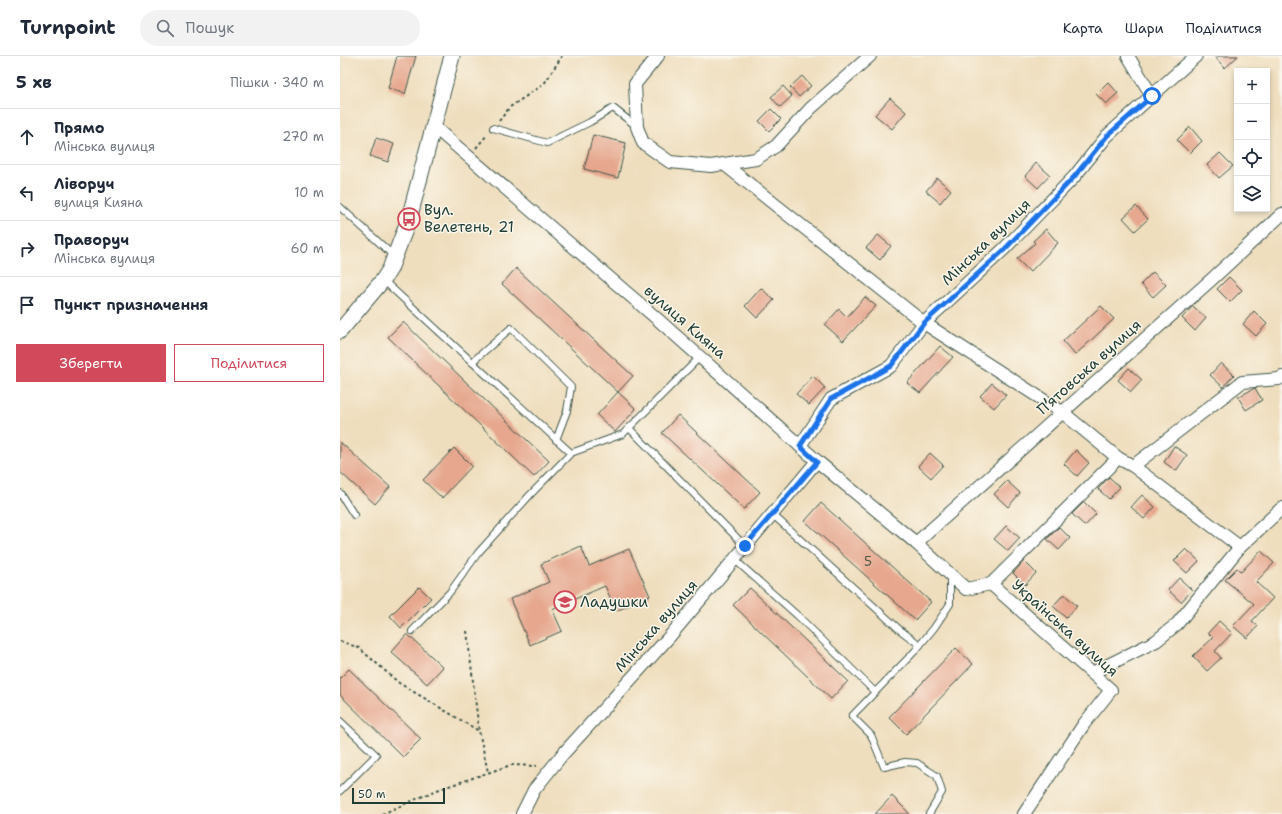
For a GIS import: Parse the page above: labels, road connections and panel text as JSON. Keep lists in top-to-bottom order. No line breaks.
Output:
{"streets":{"street":["Мінська вулиця","вулиця Кияна","П’ятовська вулиця","Українська вулиця"]},"crossings":[["Мінська вулиця","вулиця Кияна"],["вулиця Кияна","П’ятовська вулиця"],["вулиця Кияна","Українська вулиця"],["П’ятовська вулиця","Українська вулиця"]],"places":{"bus stop":["Вул. Велетень, 21"],"school or university":["Ладушки"]},"house_numbers":["5"],"scale_bar":"50 m","page":{"header":"Turnpoint","search":"Пошук","nav":["Карта","Шари","Поділитися"],"heading":["5 хв","Пішки · 340 m"],"map_buttons":["+","−"],"list":[["Прямо","Мінська вулиця","270 m"],["Ліворуч","вулиця Кияна","10 m"],["Праворуч","Мінська вулиця","60 m"],"Пункт призначення"],"buttons":["Зберегти","Поділитися"],"scale":"50 m"}}
